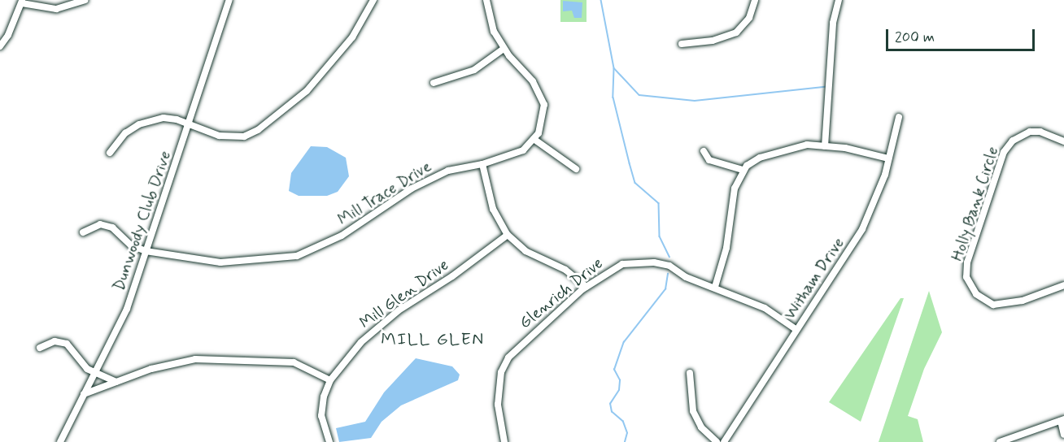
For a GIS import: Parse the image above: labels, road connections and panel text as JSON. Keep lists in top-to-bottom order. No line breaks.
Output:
{"streets":{"street":["Mill Trace Drive","Holly Bank Circle","Dunwoody Club Drive","Witham Drive","Glenrich Drive","Mill Glen Drive"]},"crossings":[["Mill Trace Drive","Dunwoody Club Drive"],["Witham Drive","Glenrich Drive"]],"districts":["MILL GLEN"],"scale_bar":"200 m"}
